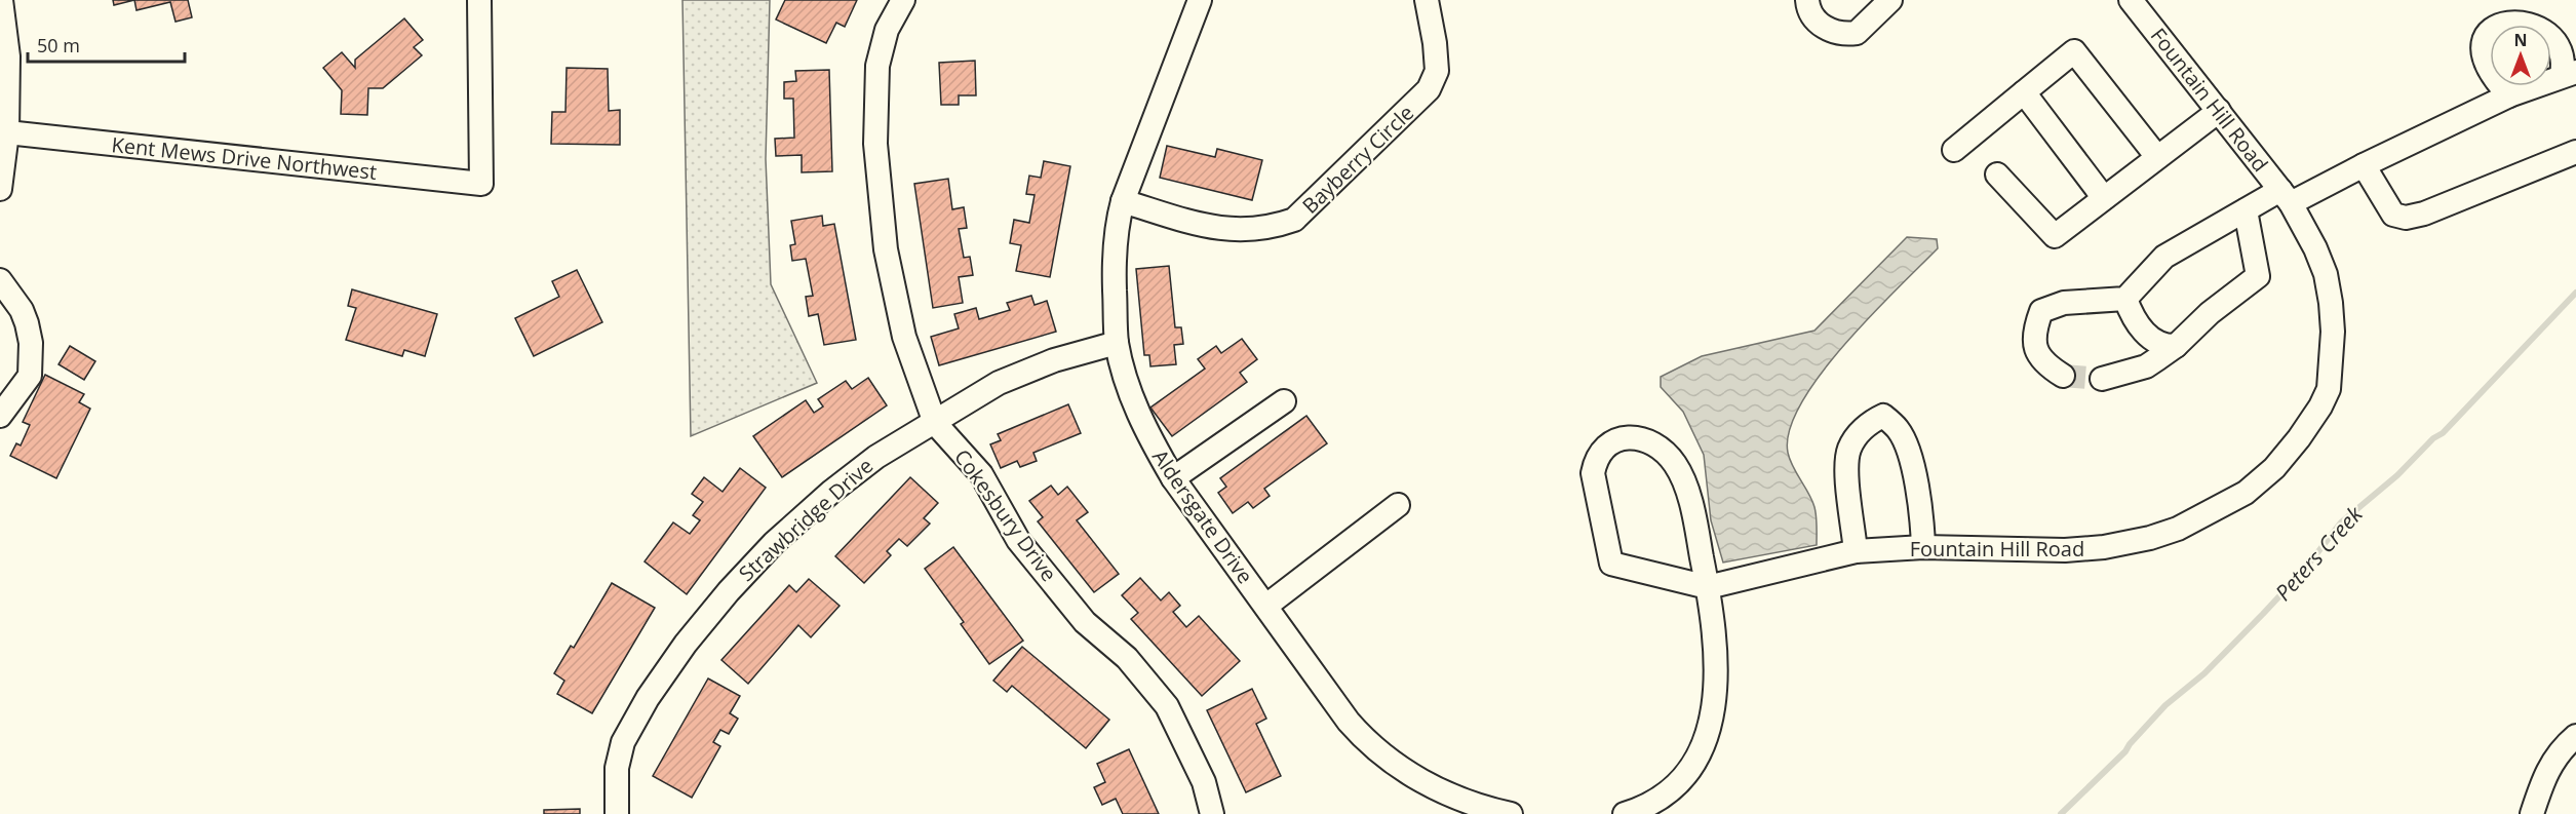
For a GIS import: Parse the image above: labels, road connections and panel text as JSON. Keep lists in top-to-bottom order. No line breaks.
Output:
{"streets":{"street":["Fountain Hill Road","Kent Mews Drive Northwest","Bayberry Circle","Cokesbury Drive","Aldersgate Drive","Strawbridge Drive"]},"crossings":[["Bayberry Circle","Aldersgate Drive"],["Cokesbury Drive","Strawbridge Drive"],["Aldersgate Drive","Strawbridge Drive"]],"water":["Peters Creek"],"scale_bar":"50 m","north":"top"}
